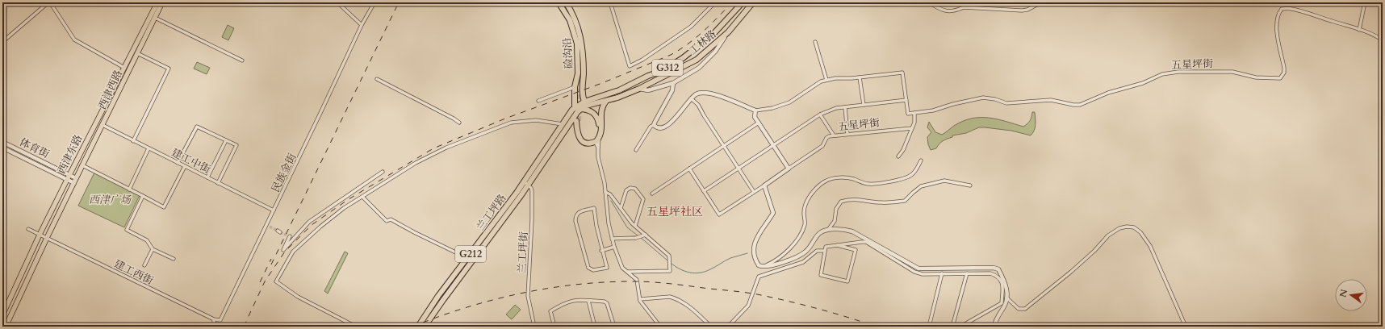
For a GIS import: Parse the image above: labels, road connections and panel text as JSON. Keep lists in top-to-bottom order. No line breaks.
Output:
{"streets":{"highway":["工林路","硷沟沿","G312","兰工坪路","G212"],"main road":["西津西路","西津东路"],"street":["五星坪街","体育街","建工中街","民族金街","兰工坪街","建工西街"]},"crossings":[["工林路","硷沟沿"],["工林路","兰工坪路"],["西津西路","体育街"],["西津西路","西津东路"],["西津西路","建工中街"],["体育街","西津东路"],["西津东路","建工西街"],["建工中街","民族金街"],["民族金街","建工西街"],["兰工坪路","兰工坪街"]],"districts":["五星坪社区"],"parks":["西津广场"],"north":"left"}
